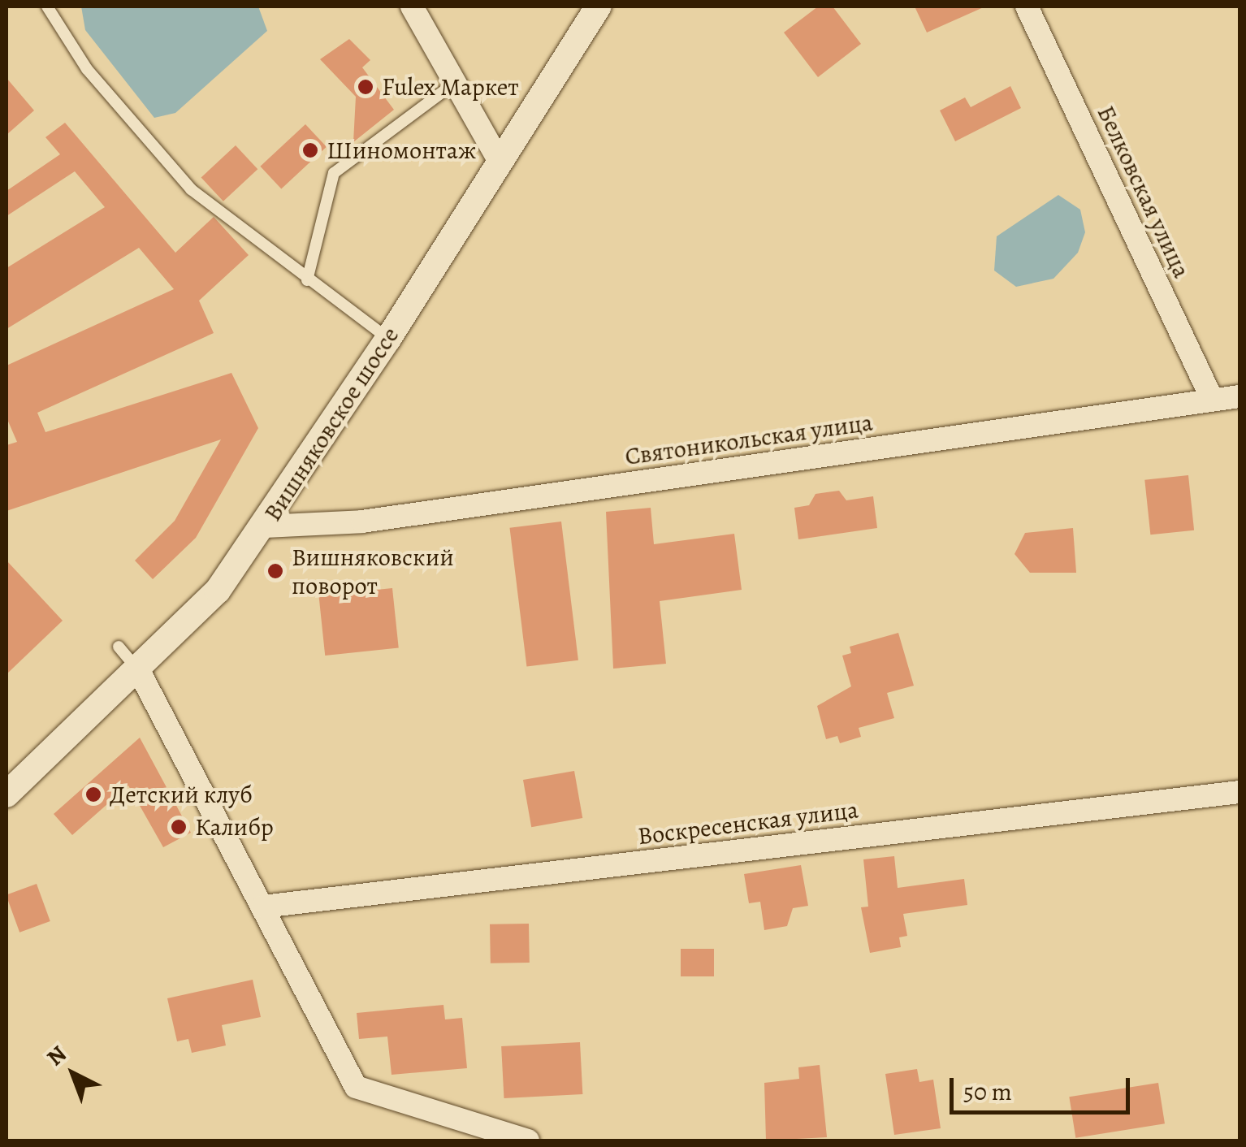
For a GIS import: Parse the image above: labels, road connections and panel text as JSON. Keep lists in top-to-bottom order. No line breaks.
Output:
{"streets":{"street":["Белковская улица","Вишняковское шоссе","Святоникольская улица","Воскресенская улица"]},"crossings":[["Белковская улица","Святоникольская улица"],["Вишняковское шоссе","Святоникольская улица"]],"places":["Fulex Маркет","Шиномонтаж","Вишняковский поворот","Детский клуб","Калибр"],"scale_bar":"50 m","north":"top left"}
